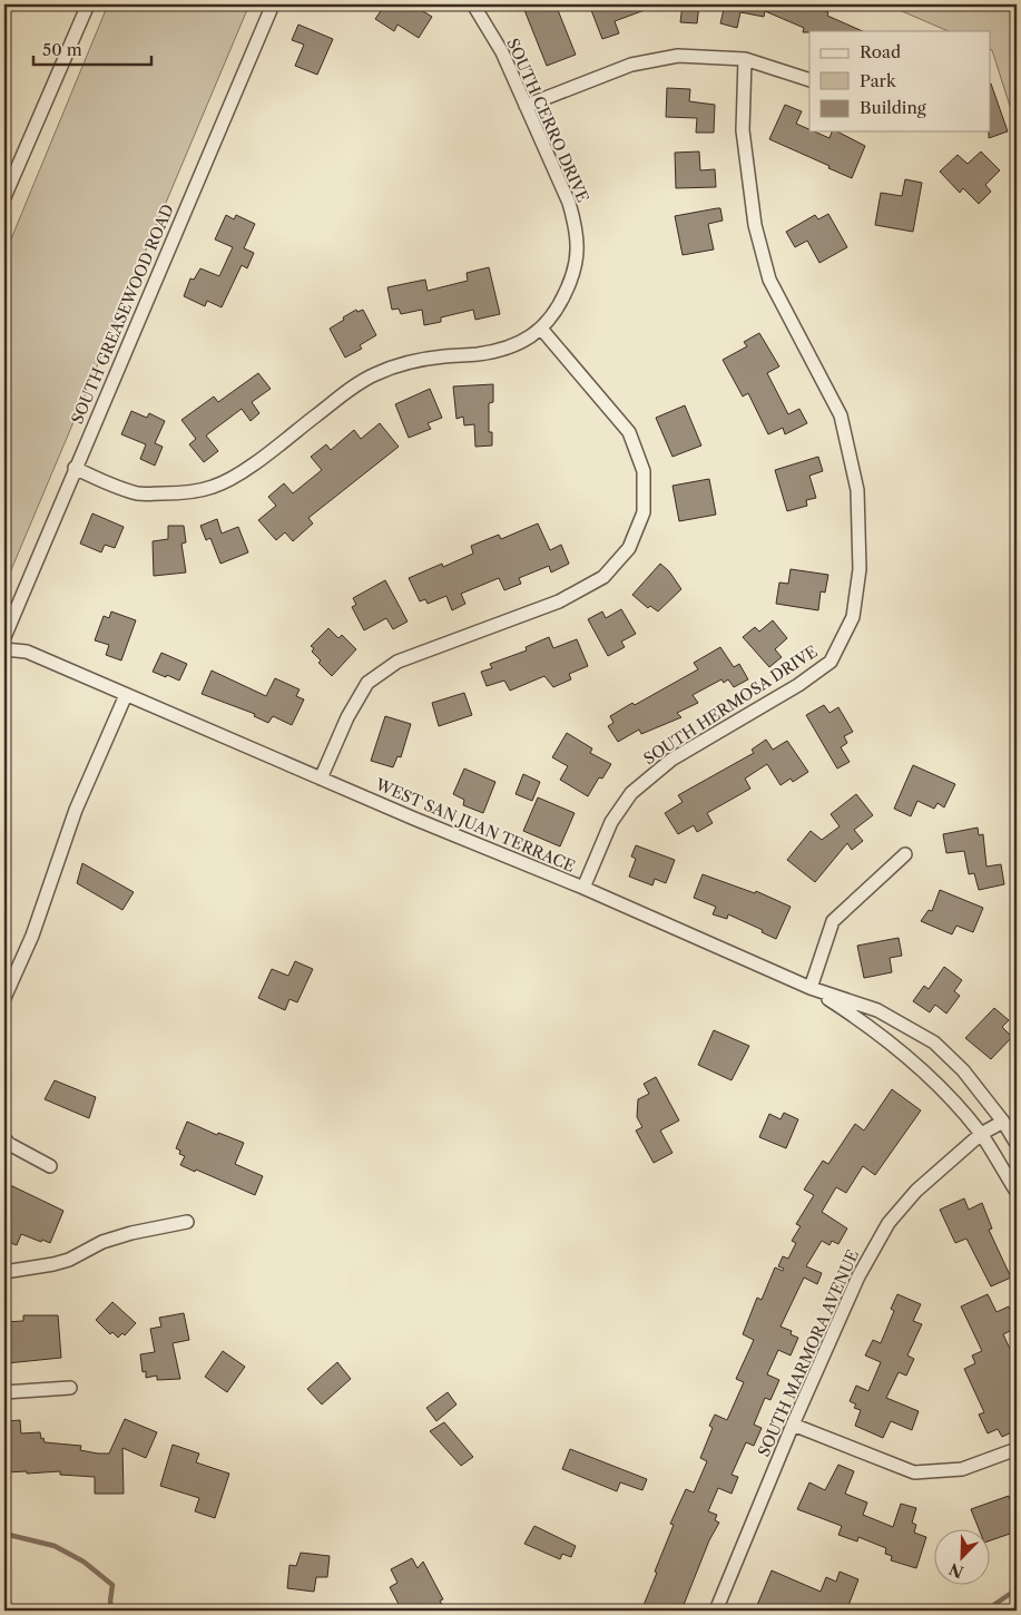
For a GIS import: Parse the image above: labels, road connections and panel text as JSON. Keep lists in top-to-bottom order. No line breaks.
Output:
{"streets":{"street":["SOUTH CERRO DRIVE","SOUTH GREASEWOOD ROAD","SOUTH HERMOSA DRIVE","WEST SAN JUAN TERRACE","SOUTH MARMORA AVENUE"]},"crossings":[["SOUTH CERRO DRIVE","SOUTH GREASEWOOD ROAD"],["SOUTH HERMOSA DRIVE","WEST SAN JUAN TERRACE"],["WEST SAN JUAN TERRACE","SOUTH MARMORA AVENUE"]],"legend":["Road","Park","Building"],"scale_bar":"50 m","north":"bottom left"}
